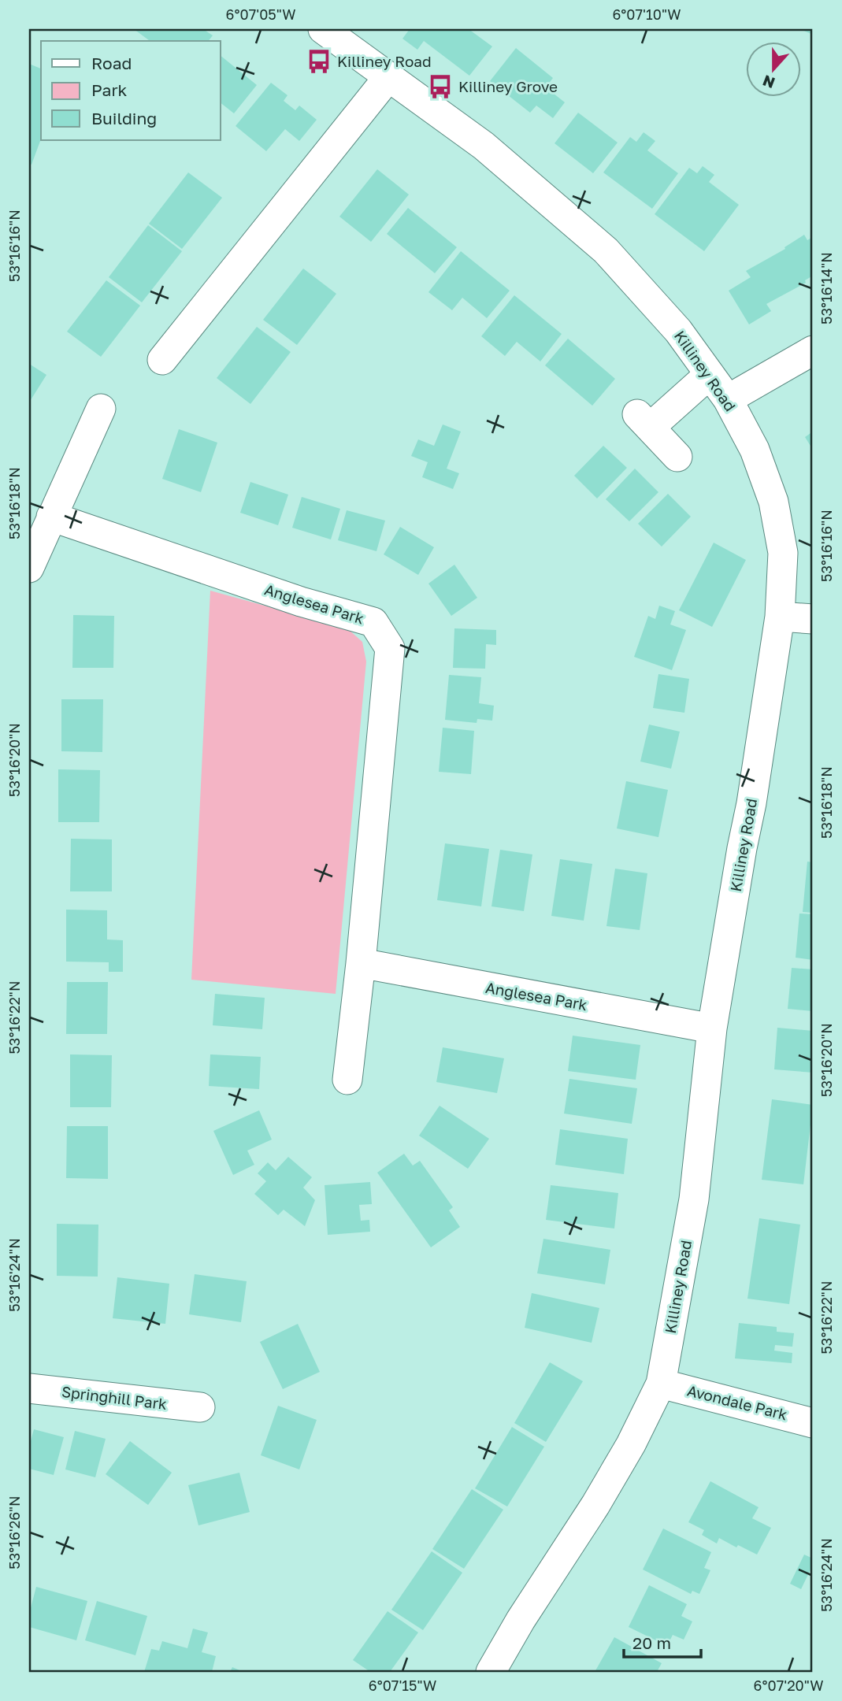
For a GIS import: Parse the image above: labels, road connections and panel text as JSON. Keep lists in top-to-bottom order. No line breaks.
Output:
{"streets":{"street":["Killiney Road","Anglesea Park","Springhill Park","Avondale Park"]},"crossings":[["Killiney Road","Anglesea Park"],["Killiney Road","Avondale Park"]],"places":{"bus stop":["Killiney Road","Killiney Grove"]},"legend":["Road","Park","Building"],"scale_bar":"20 m","north":"bottom","coordinates":["6°07'05\"W","6°07'10\"W","53°16'16\"N","53°16'14\"N","53°16'18\"N","53°16'20\"N","53°16'22\"N","53°16'24\"N","53°16'26\"N","6°07'15\"W","6°07'20\"W"]}
